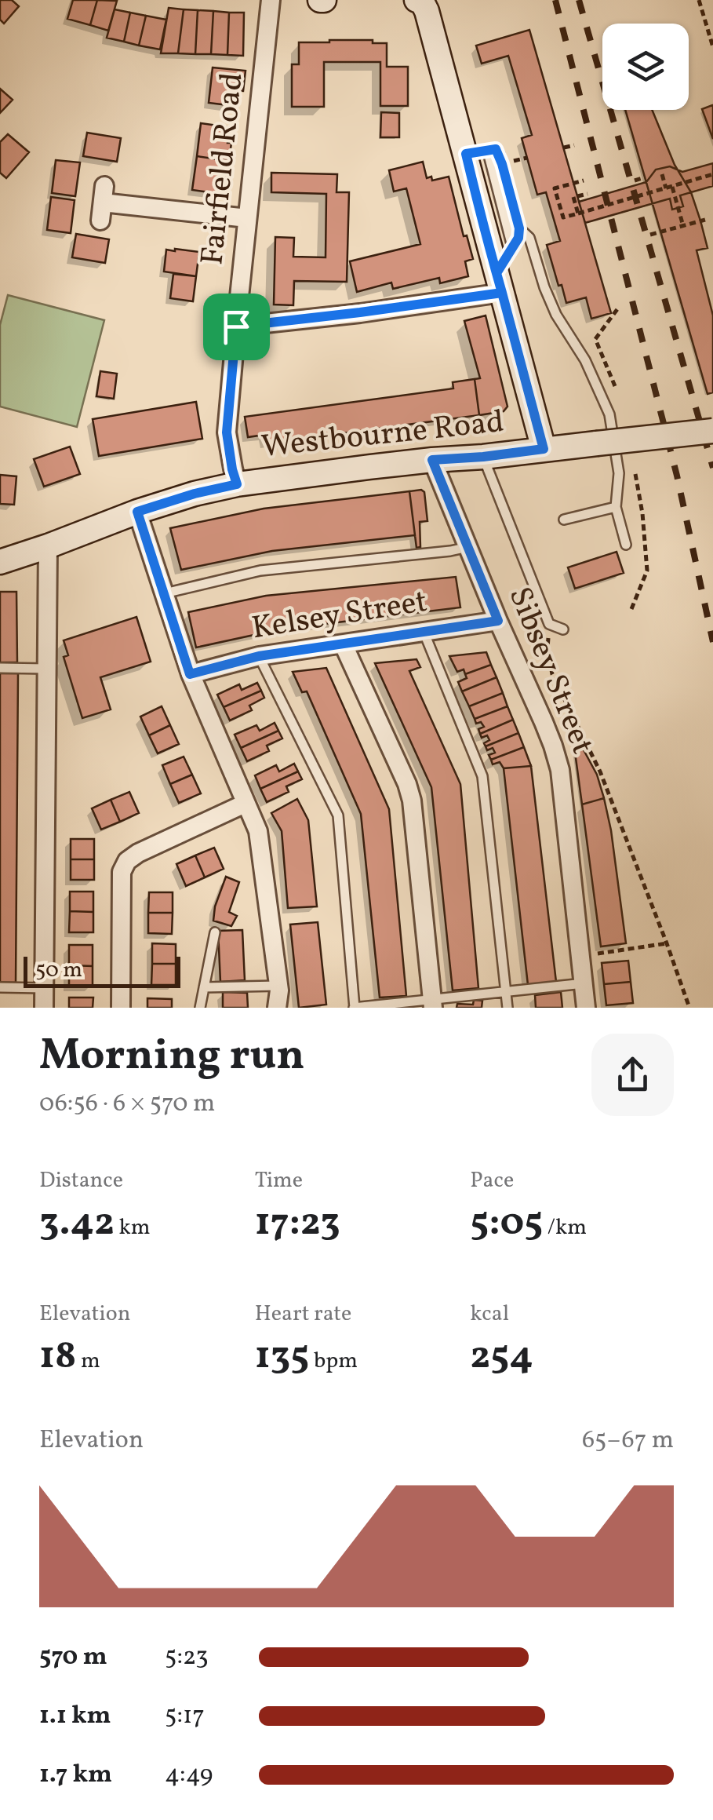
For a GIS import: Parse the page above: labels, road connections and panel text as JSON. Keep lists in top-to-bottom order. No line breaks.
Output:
{"streets":{"street":["Fairfield Road","Westbourne Road","Kelsey Street","Sibsey Street"]},"crossings":[["Fairfield Road","Westbourne Road"],["Westbourne Road","Sibsey Street"],["Kelsey Street","Sibsey Street"]],"scale_bar":"50 m","page":{"scale":"50 m","heading":["Morning run","06:56 · 6 × 570 m"],"stats":[["Distance","3.42 km"],["Time","17:23"],["Pace","5:05 /km"],["Elevation","18 m"],["Heart rate","135 bpm"],["kcal","254"]],"chart":["Elevation","65–67 m"],"list":[{"name":"570 m","note":"5:23"},{"name":"1.1 km","note":"5:17"},{"name":"1.7 km","note":"4:49"}]}}
